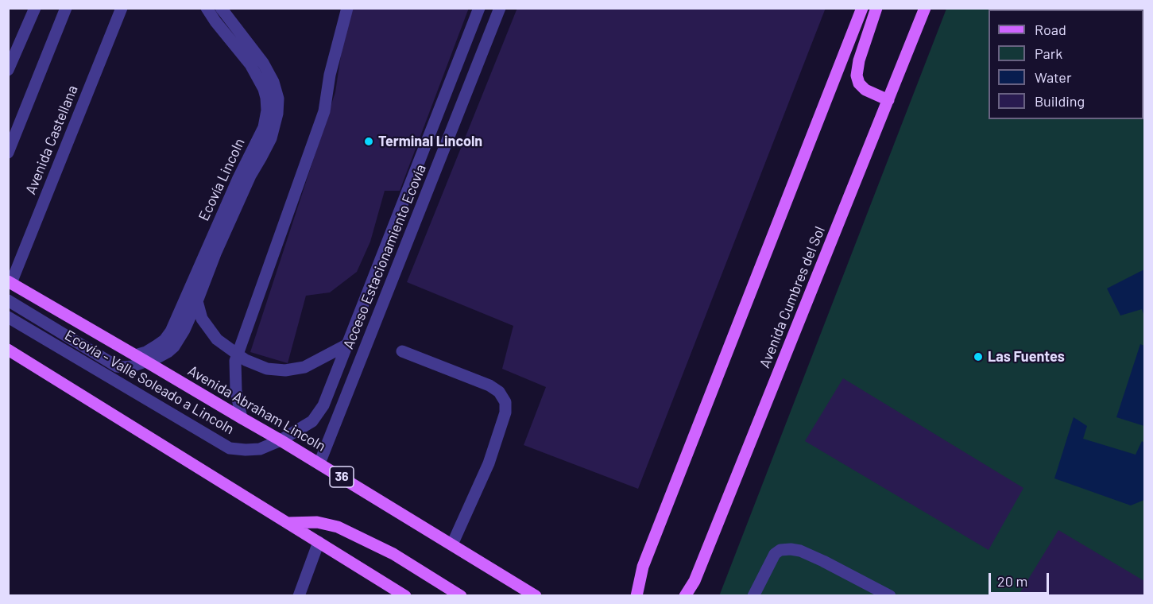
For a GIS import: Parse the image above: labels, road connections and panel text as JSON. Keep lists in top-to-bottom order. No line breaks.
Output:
{"streets":{"main road":["Avenida Cumbres del Sol","Avenida Abraham Lincoln","36"],"street":["Avenida Castellana","Ecovía Lincoln","Acceso Estacionamiento Ecovía","Ecovía - Valle Soleado a Lincoln"]},"crossings":[["Avenida Castellana","Avenida Abraham Lincoln"],["Ecovía Lincoln","Avenida Abraham Lincoln"],["Acceso Estacionamiento Ecovía","Avenida Abraham Lincoln"],["Ecovía - Valle Soleado a Lincoln","Avenida Abraham Lincoln"]],"places":["Terminal Lincoln","Las Fuentes"],"legend":["Road","Park","Water","Building"],"scale_bar":"20 m"}
